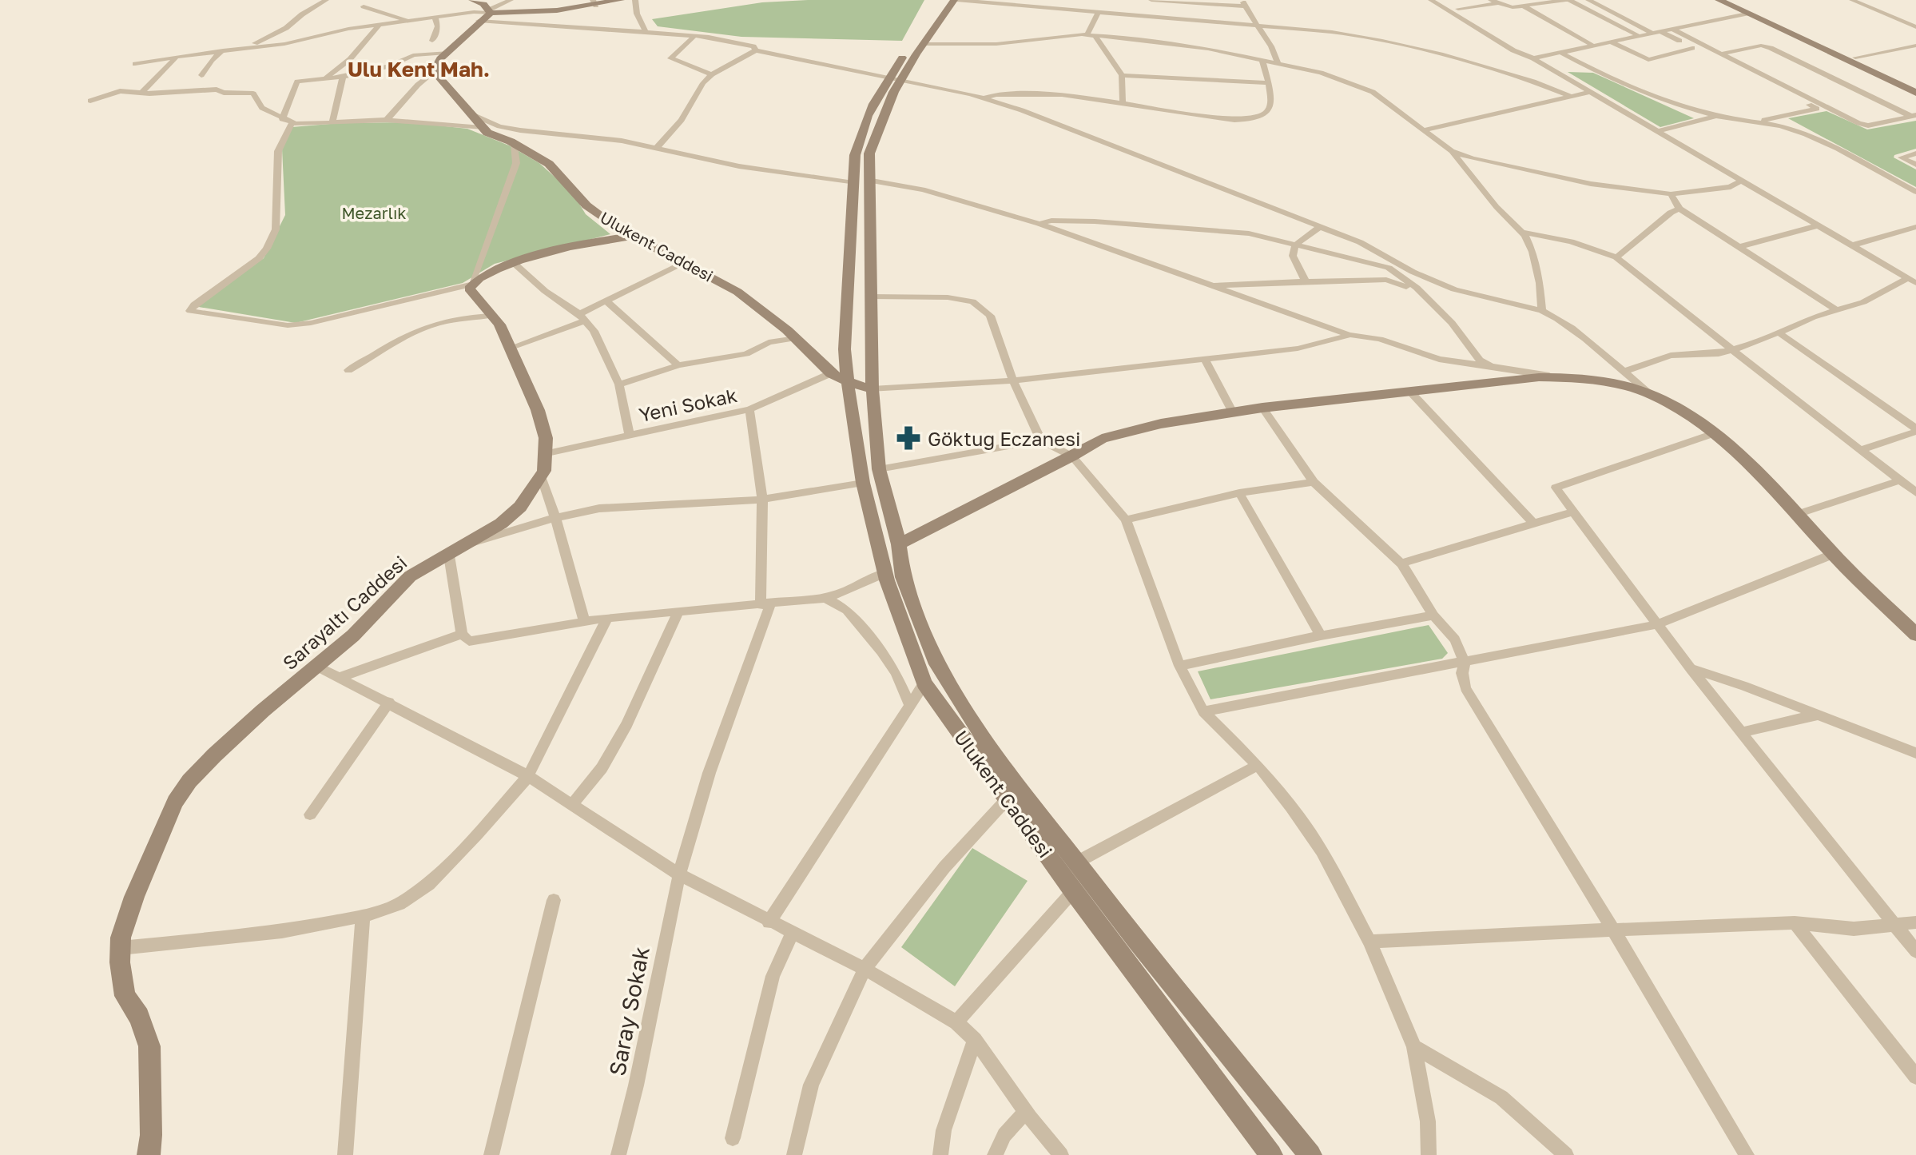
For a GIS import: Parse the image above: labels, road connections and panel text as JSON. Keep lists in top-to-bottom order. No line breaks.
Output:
{"streets":{"street":["Ulukent Caddesi","Yeni Sokak","Sarayaltı Caddesi","Saray Sokak"]},"crossings":[["Ulukent Caddesi","Yeni Sokak"],["Yeni Sokak","Sarayaltı Caddesi"],["Yeni Sokak","Saray Sokak"]],"districts":["Ulu Kent Mah."],"parks":["Mezarlık"],"places":{"pharmacy":["Göktuğ Eczanesi"]}}
